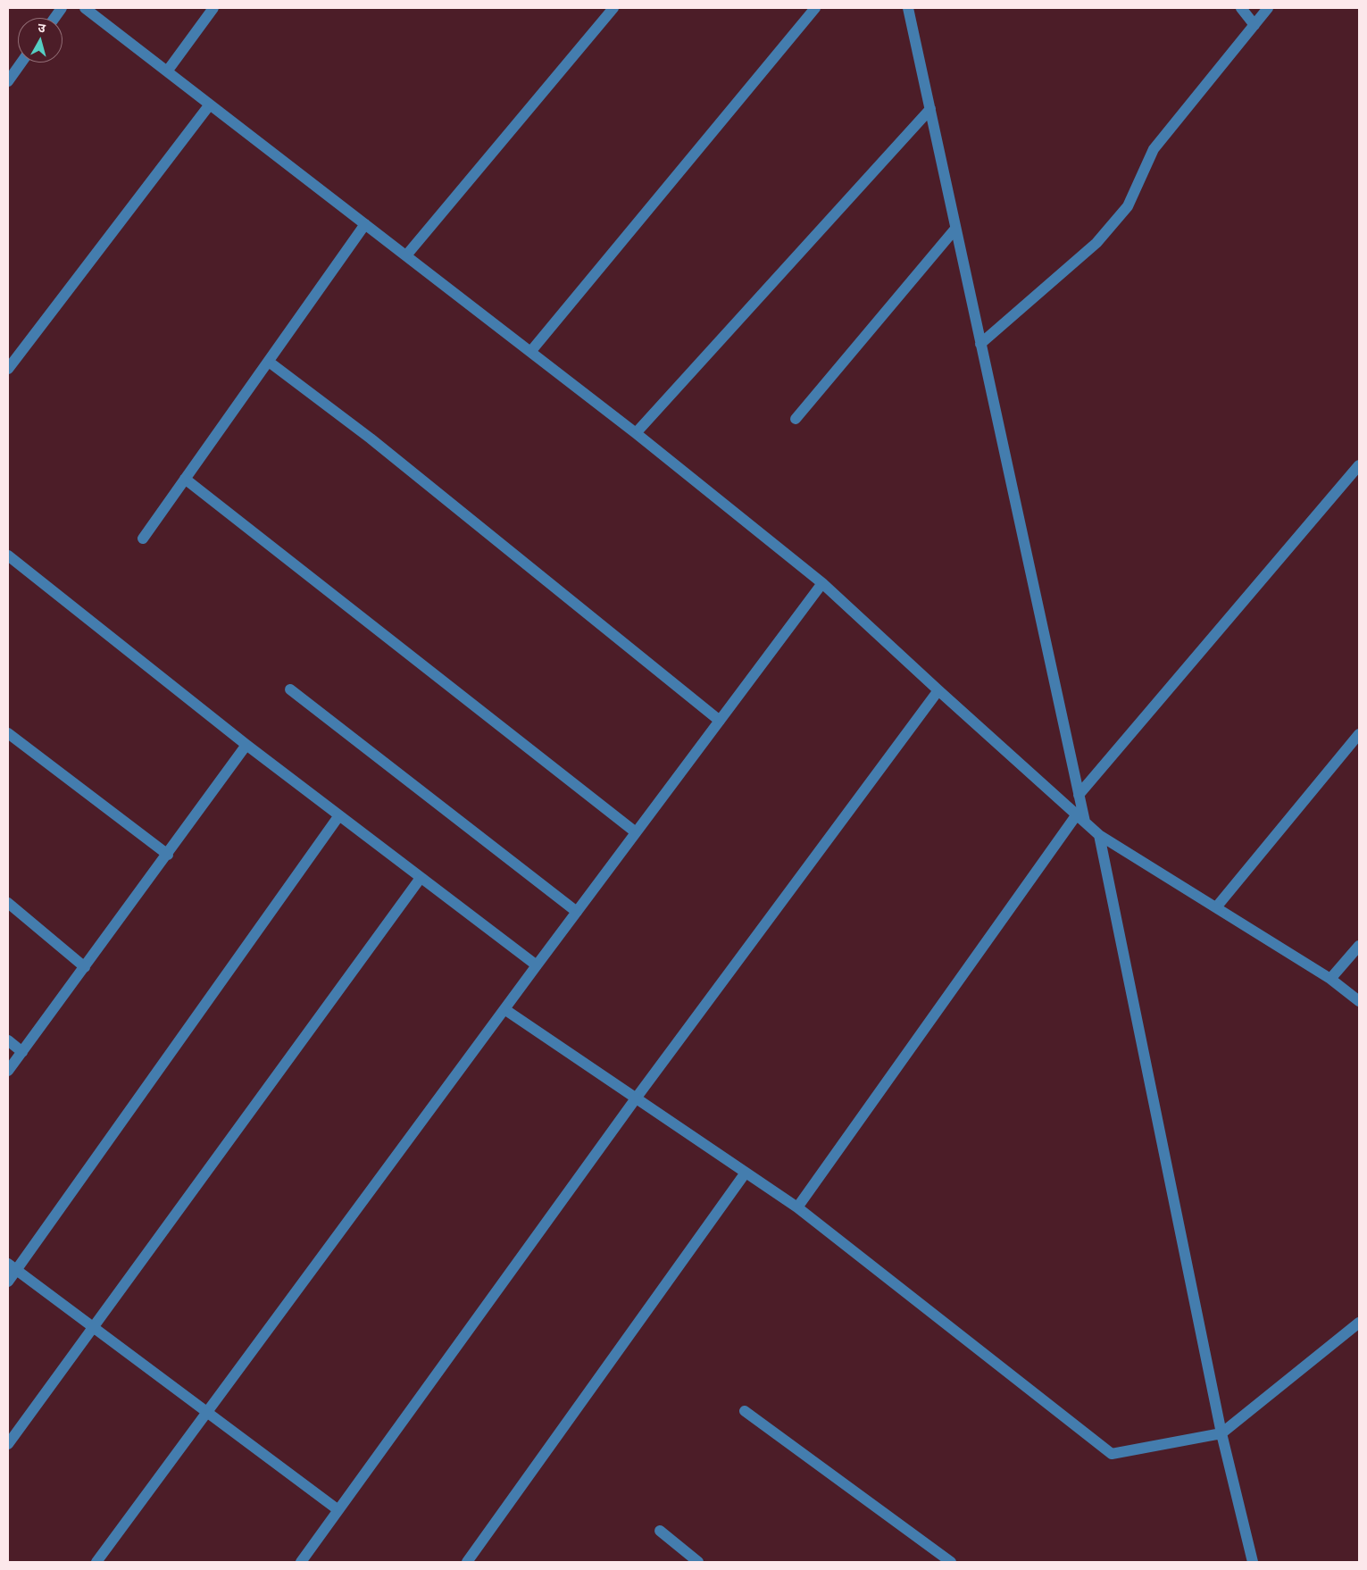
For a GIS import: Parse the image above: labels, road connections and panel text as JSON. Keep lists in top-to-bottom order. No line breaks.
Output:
{"north":"top"}
